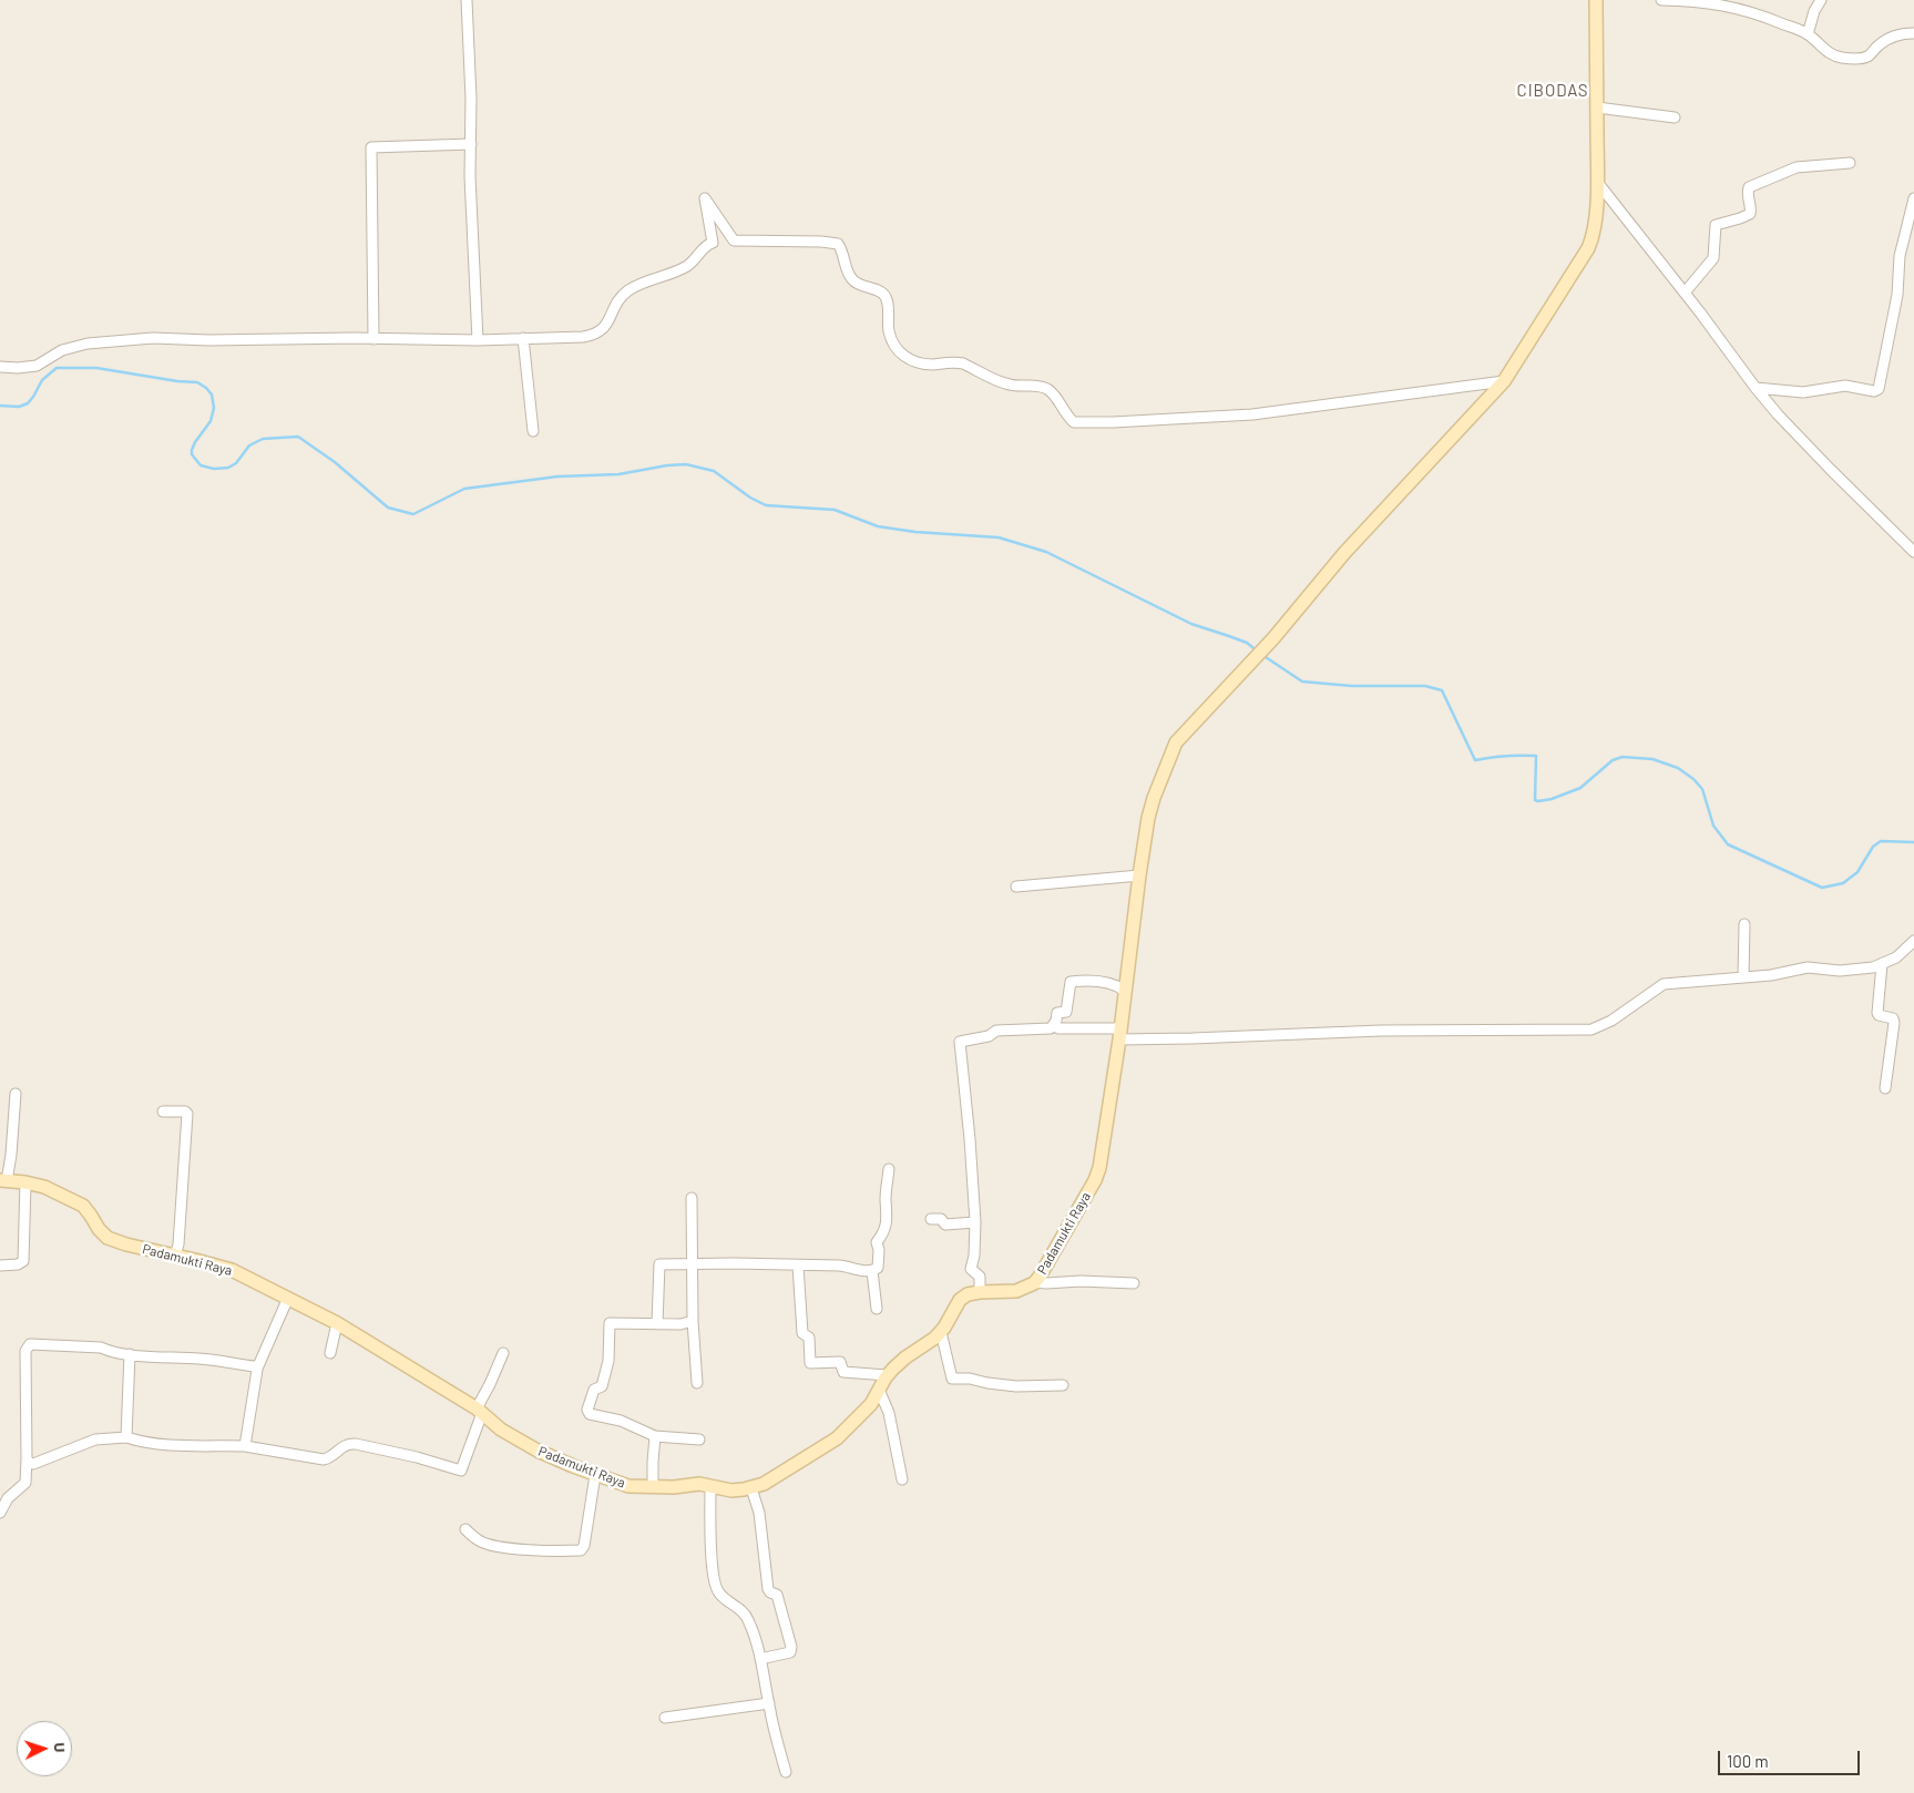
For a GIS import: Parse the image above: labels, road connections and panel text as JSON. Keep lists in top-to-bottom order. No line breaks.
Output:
{"streets":{"street":["Padamukti Raya"]},"districts":["CIBODAS"],"scale_bar":"100 m","north":"right"}
